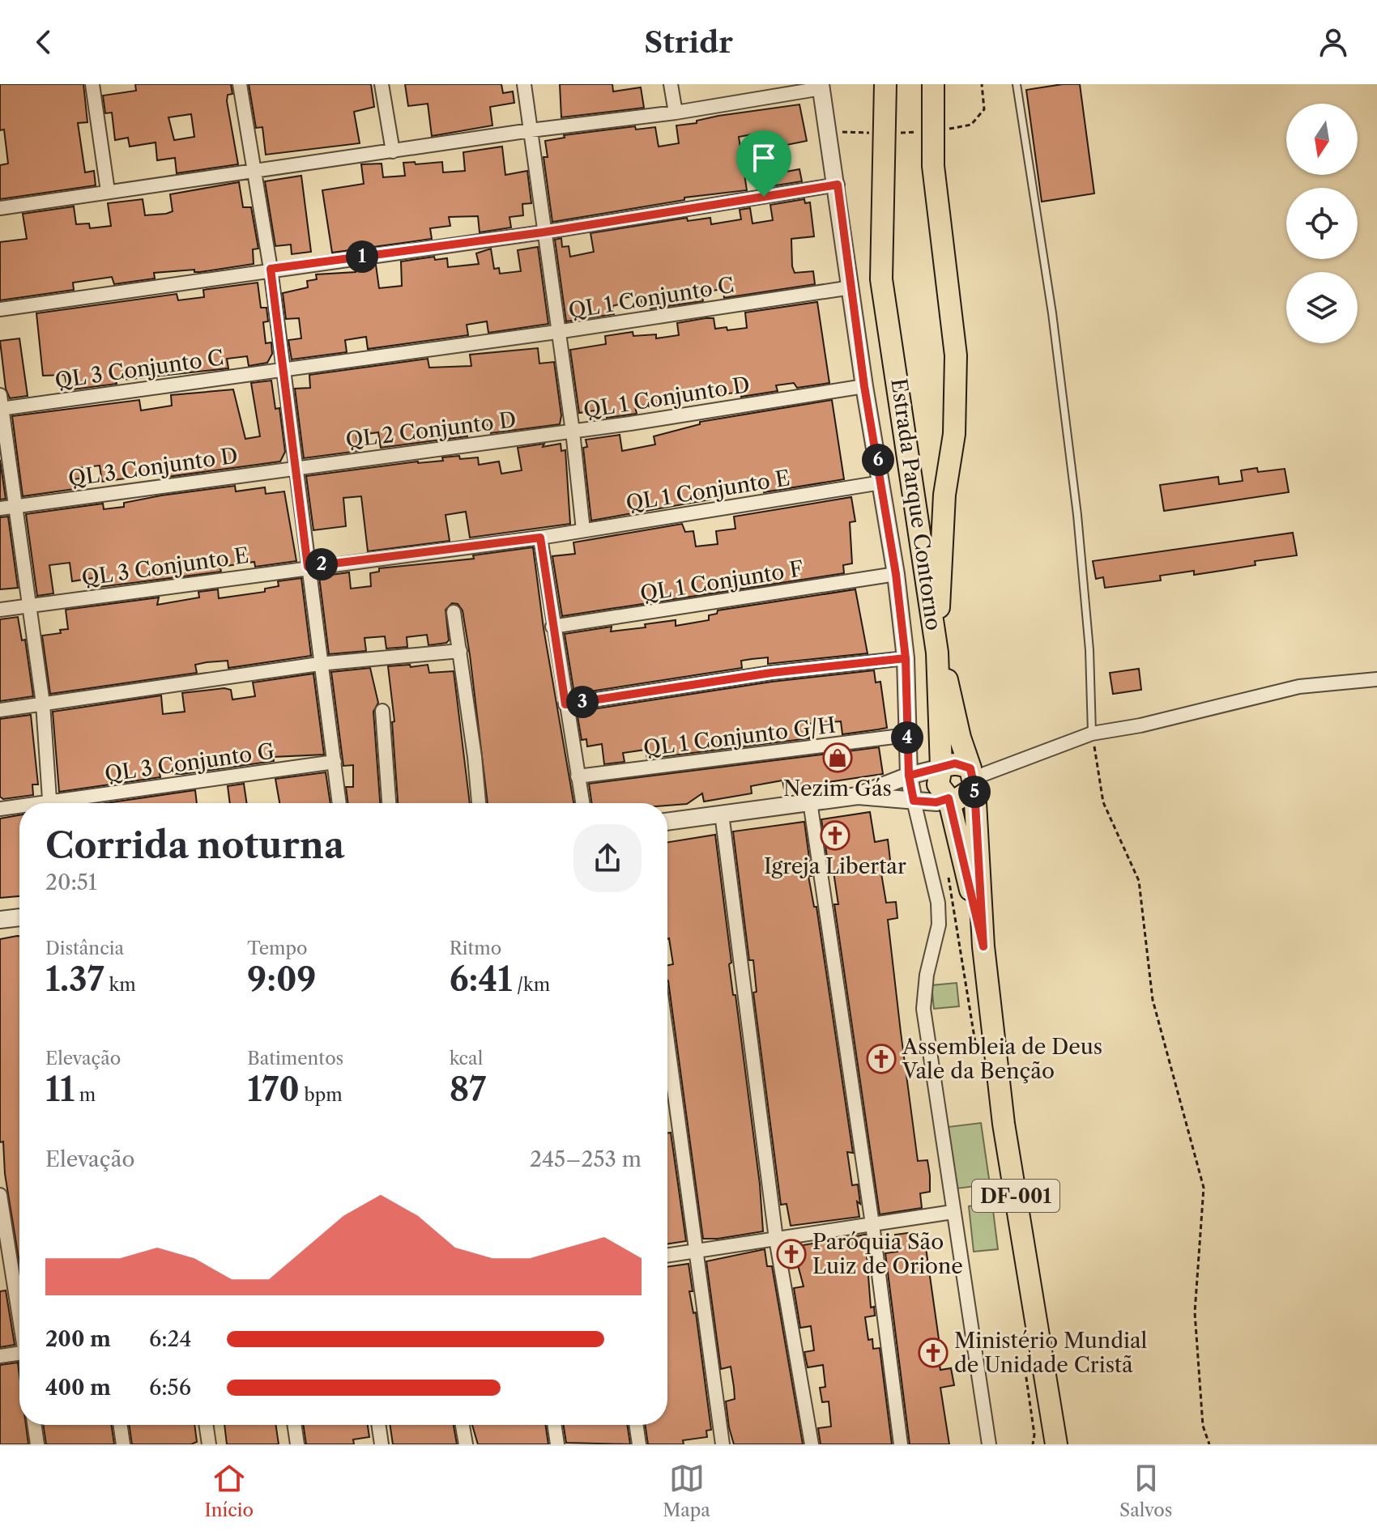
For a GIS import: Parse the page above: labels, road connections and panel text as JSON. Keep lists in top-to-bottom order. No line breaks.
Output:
{"streets":{"main road":["Estrada Parque Contorno","DF-001"],"street":["QL 1 Conjunto C","QL 3 Conjunto C","QL 1 Conjunto D","QL 2 Conjunto D","QL 3 Conjunto D","QL 1 Conjunto E","QL 3 Conjunto E","QL 1 Conjunto F","QL 1 Conjunto G/H","QL 3 Conjunto G"]},"crossings":[["QL 1 Conjunto C","QL 3 Conjunto C"],["QL 1 Conjunto C","QL 1 Conjunto D"],["QL 1 Conjunto C","QL 2 Conjunto D"],["QL 1 Conjunto D","QL 2 Conjunto D"],["QL 1 Conjunto D","QL 1 Conjunto E"],["QL 2 Conjunto D","QL 3 Conjunto D"],["QL 1 Conjunto E","QL 3 Conjunto E"],["Estrada Parque Contorno","DF-001"]],"places":{"shop":["Nezim Gás"],"church":["Igreja Libertar","Assembleia de Deus Vale da Benção","Paróquia São Luiz de Orione","Ministério Mundial de Unidade Cristã"]},"north":"bottom","page":{"header":"Stridr","pins":["1","6","2","3","4","5"],"heading":["Corrida noturna","20:51"],"stats":[["Distância","1.37 km"],["Tempo","9:09"],["Ritmo","6:41 /km"],["Elevação","11 m"],["Batimentos","170 bpm"],["kcal","87"]],"chart":["Elevação","245–253 m"],"list":[{"name":"200 m","note":"6:24"},{"name":"400 m","note":"6:56"}],"tabs":["Início","Mapa","Salvos"]}}
